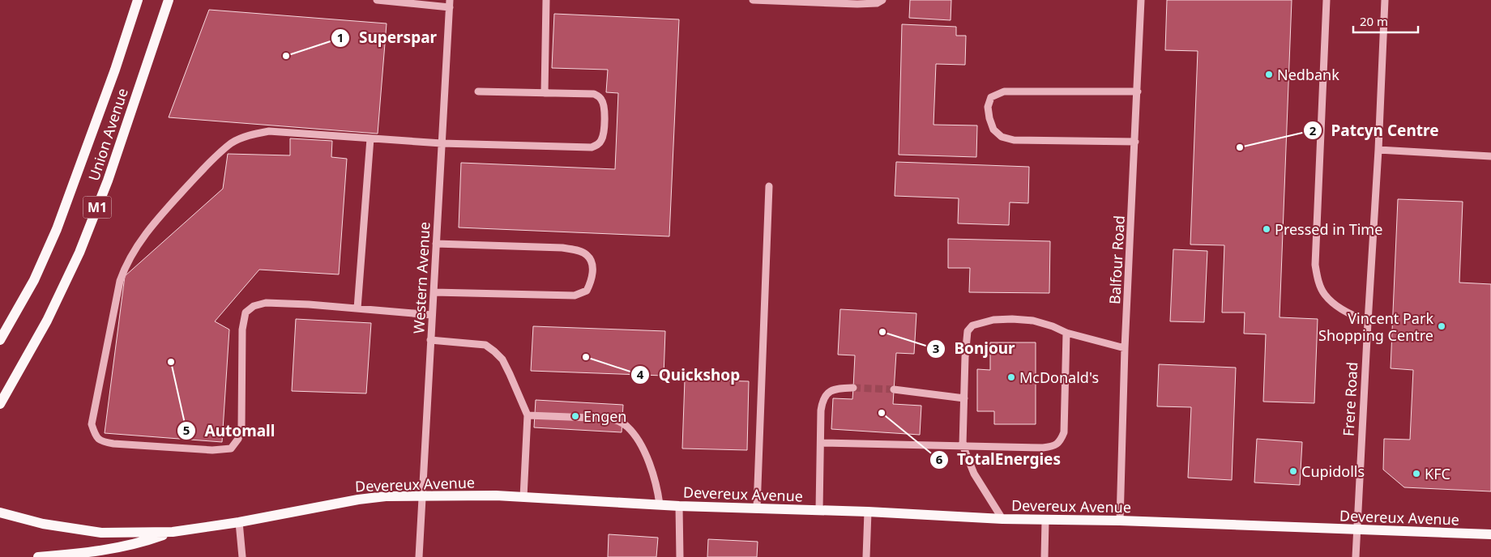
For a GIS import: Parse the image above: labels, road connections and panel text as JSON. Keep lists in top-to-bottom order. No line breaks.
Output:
{"streets":{"main road":["Union Avenue","M1","Devereux Avenue"],"street":["Balfour Road","Western Avenue","Frere Road"]},"crossings":[["Balfour Road","Devereux Avenue"],["Western Avenue","Devereux Avenue"],["Frere Road","Devereux Avenue"]],"places":["Superspar","Nedbank","Patcyn Centre","Pressed in Time","Vincent Park Shopping Centre","Bonjour","Quickshop","Automall","McDonald's","TotalEnergies","Engen","Cupidolls","KFC"],"scale_bar":"20 m"}
